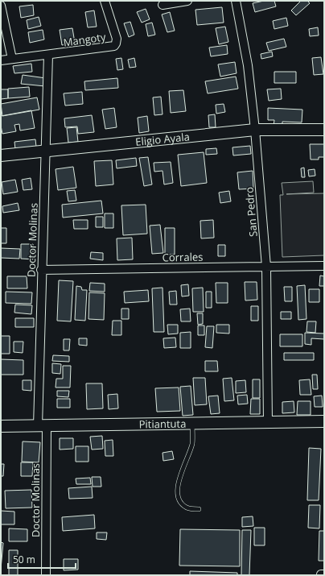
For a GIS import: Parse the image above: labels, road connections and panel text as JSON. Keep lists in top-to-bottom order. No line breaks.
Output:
{"streets":{"street":["Mangoty","Eligio Ayala","San Pedro","Doctor Molinas","Corrales","Pitiantuta"]},"crossings":[["Mangoty","Doctor Molinas"],["Eligio Ayala","San Pedro"],["Eligio Ayala","Doctor Molinas"],["San Pedro","Corrales"],["San Pedro","Pitiantuta"],["Doctor Molinas","Corrales"],["Doctor Molinas","Pitiantuta"]],"scale_bar":"50 m"}
